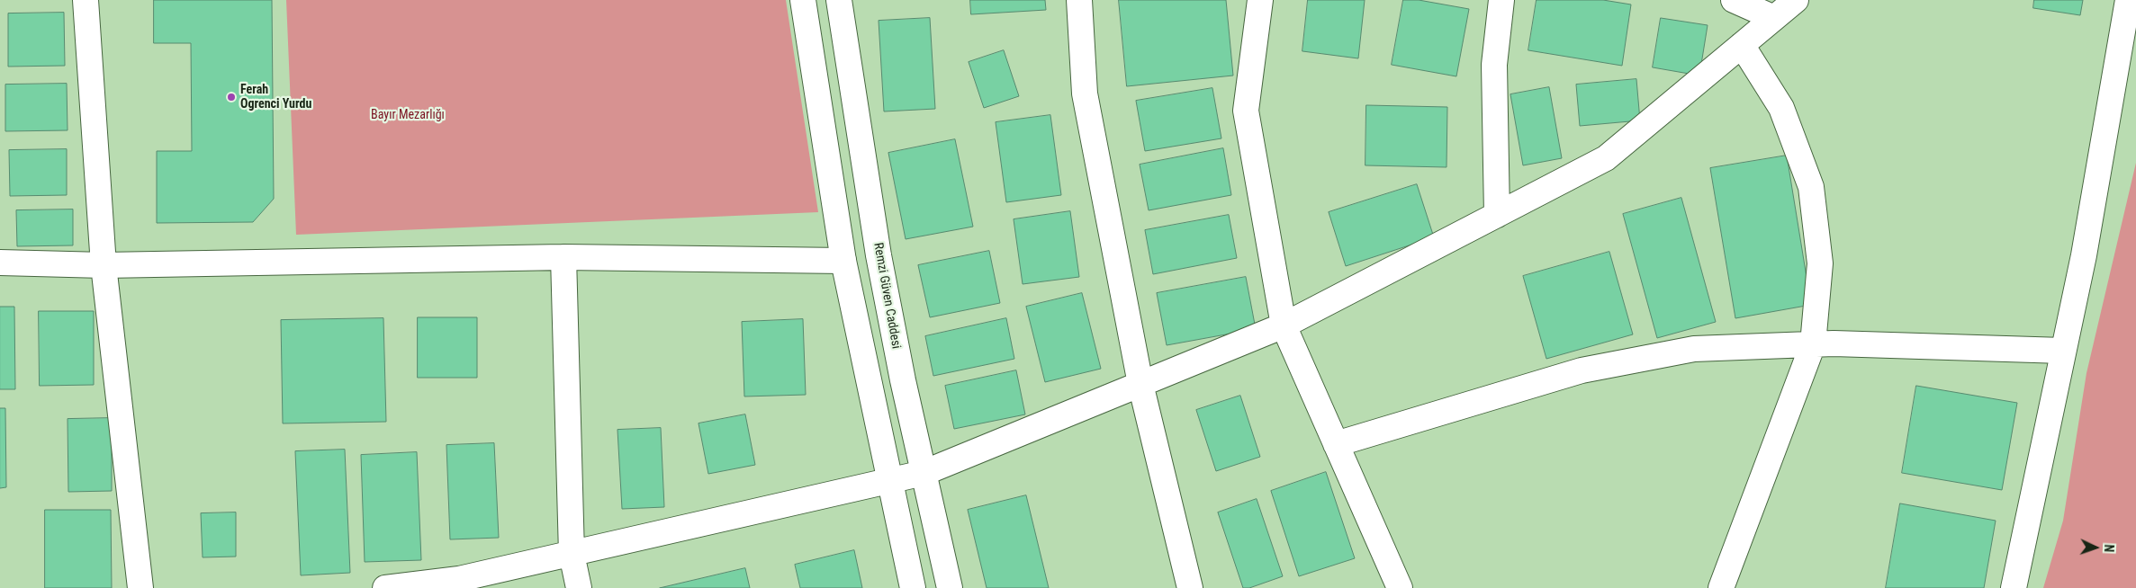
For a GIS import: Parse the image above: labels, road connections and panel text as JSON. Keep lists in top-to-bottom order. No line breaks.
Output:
{"streets":{"street":["Remzi Güven Caddesi"]},"parks":["Bayır Mezarlığı"],"places":["Ferah Ogrenci Yurdu"],"north":"right"}
